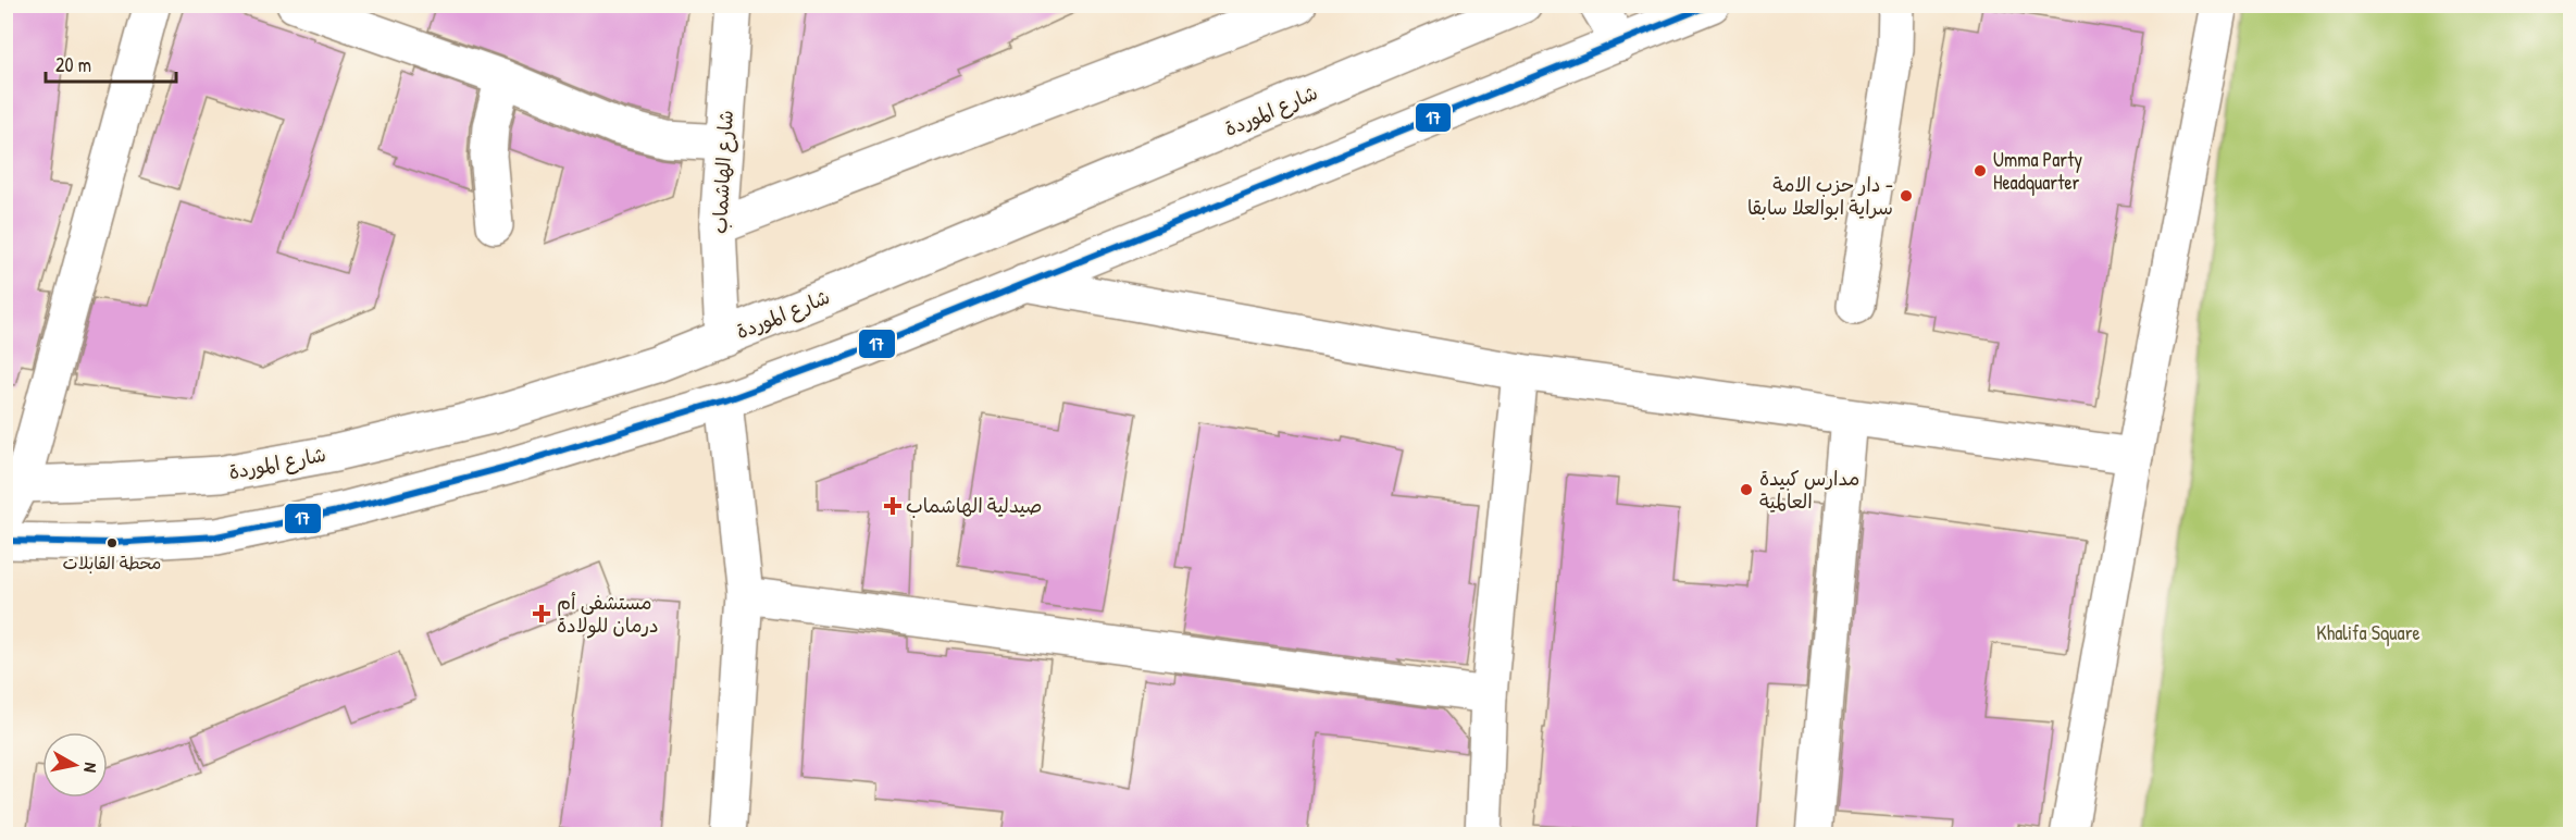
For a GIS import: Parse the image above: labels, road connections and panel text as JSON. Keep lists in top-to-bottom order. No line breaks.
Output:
{"streets":{"street":["شارع الموردة","شارع الهاشماب"]},"crossings":[["شارع الموردة","شارع الهاشماب"]],"parks":["Khalifa Square"],"places":{"other":["Umma Party Headquarter","دار حزب الامة - سراية ابوالعلا سابقا","مدارس كبيدة العالمية","محطة القابلات"],"health":["صيدلية الهاشماب","مستشفى أم درمان للولادة"]},"lines":["transit line 17"],"scale_bar":"20 m","north":"right"}
